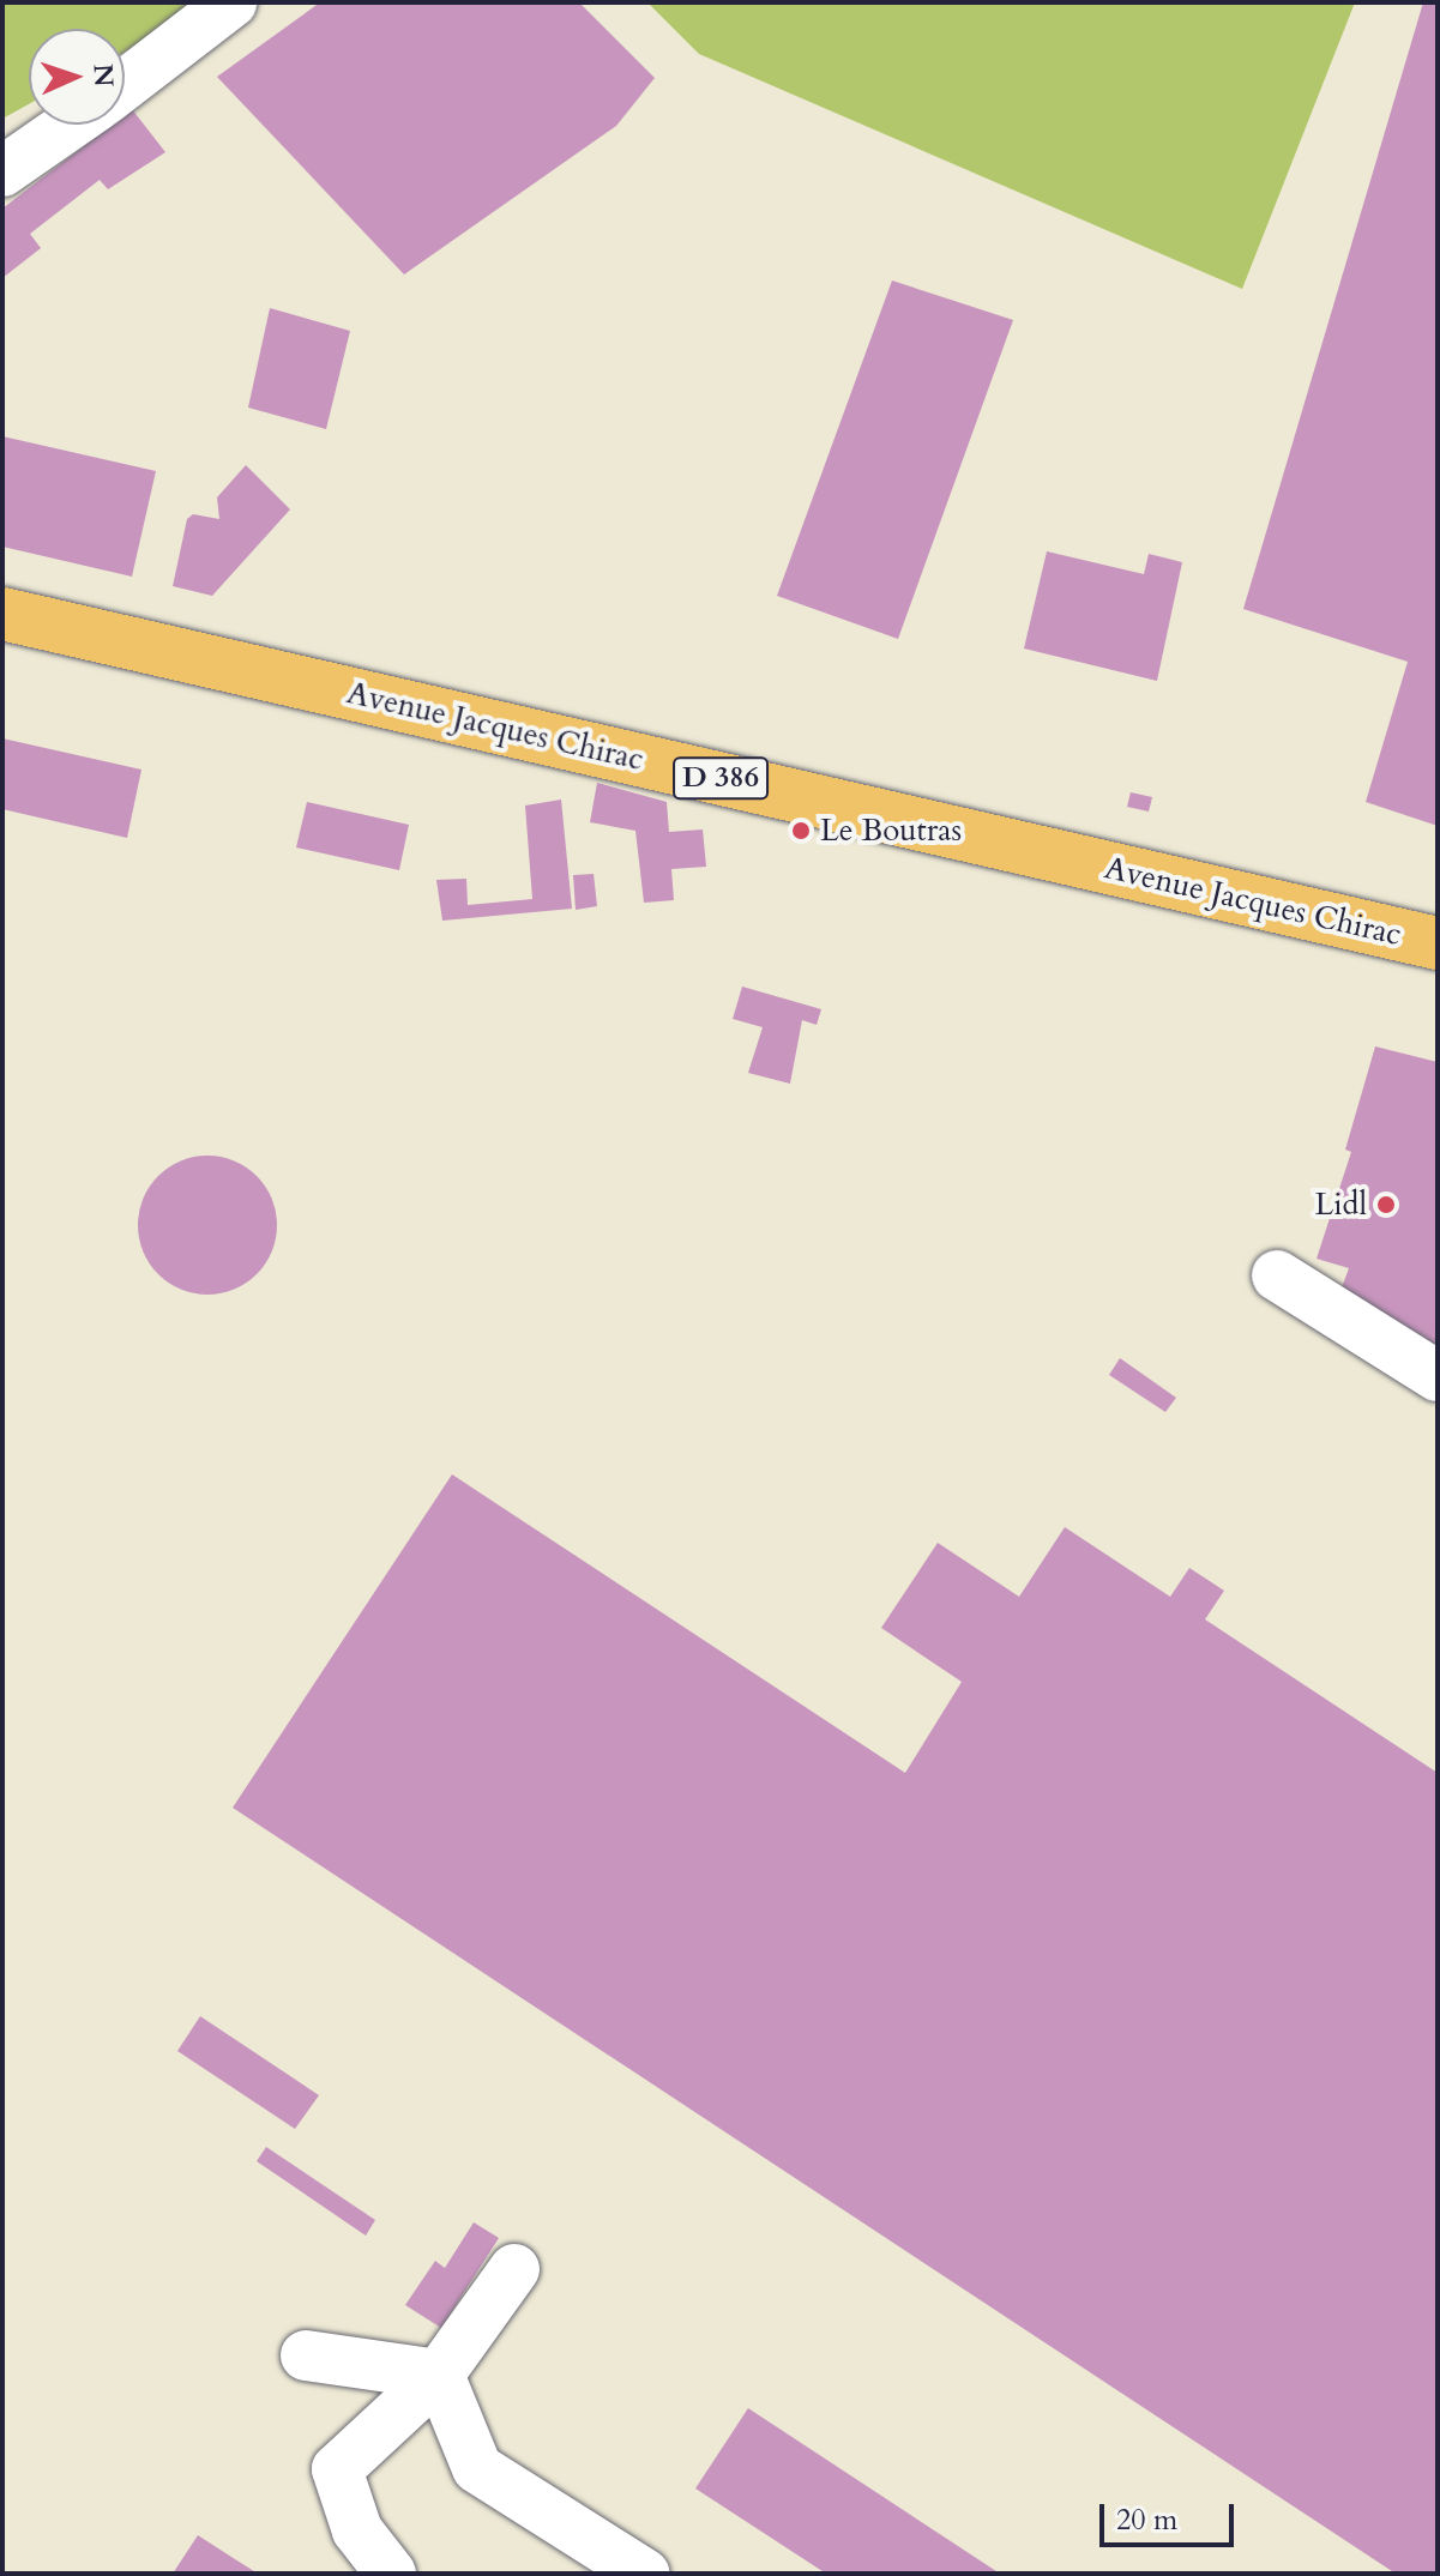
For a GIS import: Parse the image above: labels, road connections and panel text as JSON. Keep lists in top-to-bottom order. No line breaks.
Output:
{"streets":{"main road":["Avenue Jacques Chirac","D 386"]},"places":["Le Boutras","Lidl"],"scale_bar":"20 m","north":"right"}
